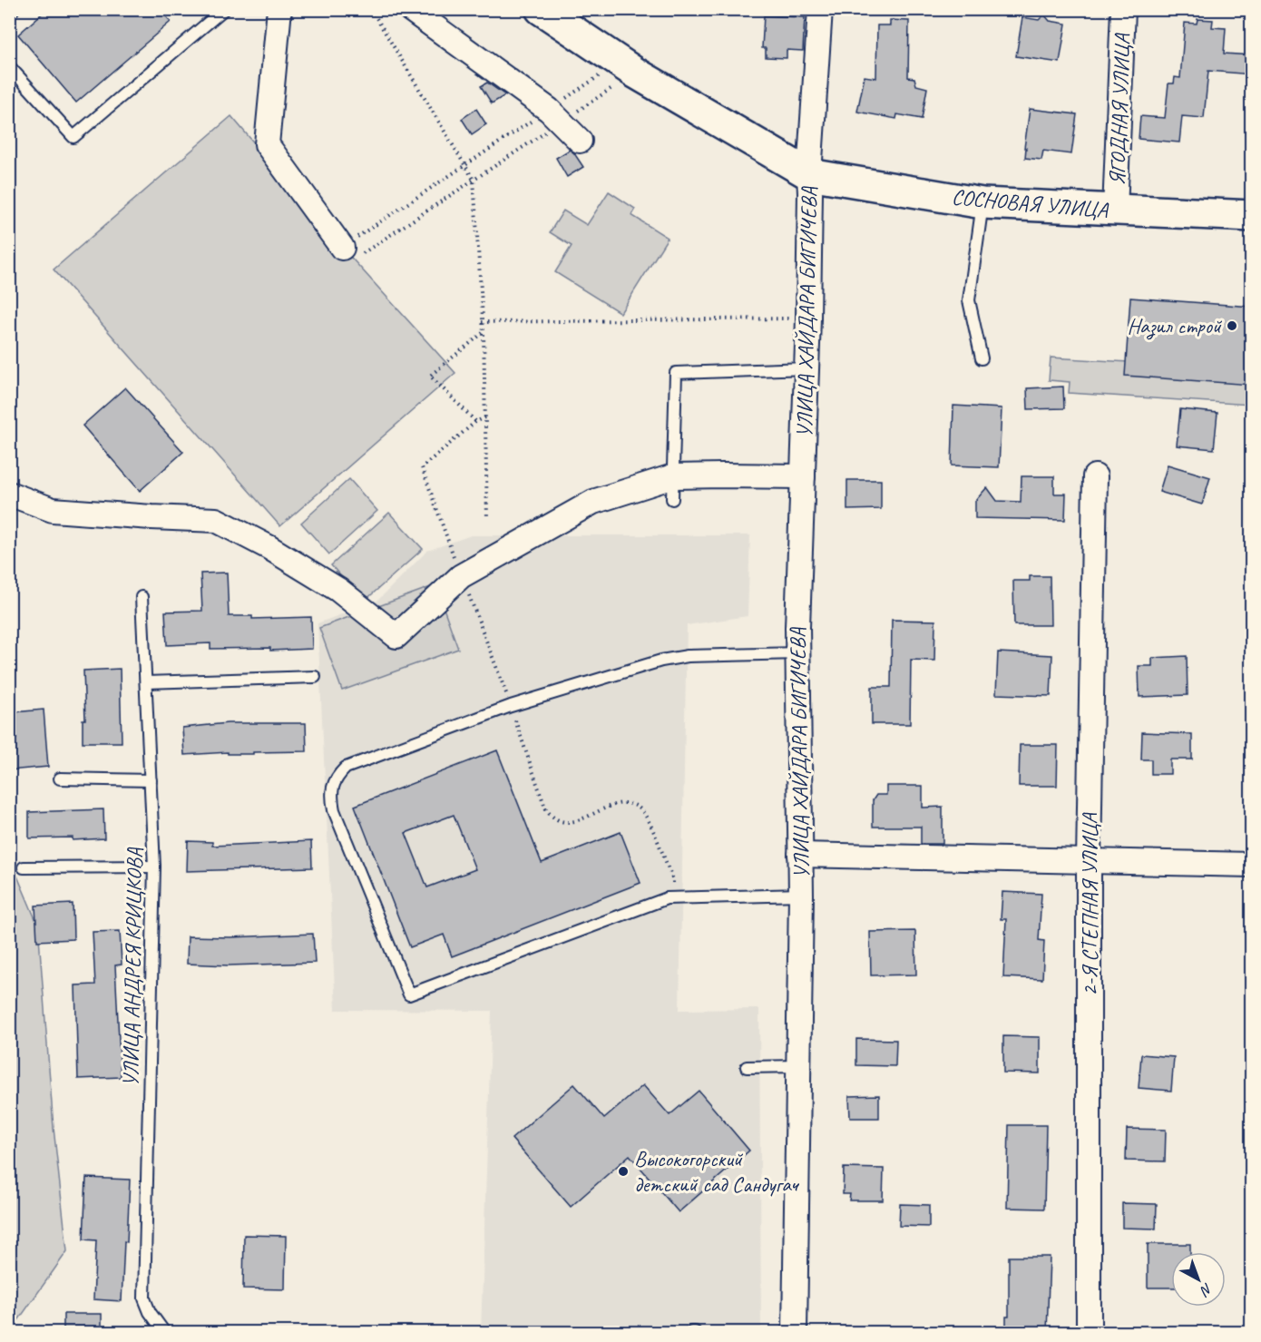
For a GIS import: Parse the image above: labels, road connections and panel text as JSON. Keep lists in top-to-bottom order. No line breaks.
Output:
{"streets":{"street":["ЯГОДНАЯ УЛИЦА","СОСНОВАЯ УЛИЦА","УЛИЦА ХАЙДАРА БИГИЧЕВА","2-Я СТЕПНАЯ УЛИЦА"],"lane":["УЛИЦА АНДРЕЯ КРИЦКОВА"]},"crossings":[["ЯГОДНАЯ УЛИЦА","СОСНОВАЯ УЛИЦА"],["СОСНОВАЯ УЛИЦА","УЛИЦА ХАЙДАРА БИГИЧЕВА"]],"places":["Назил строй","Высокогорский детский сад Сандугач"],"north":"bottom right"}
